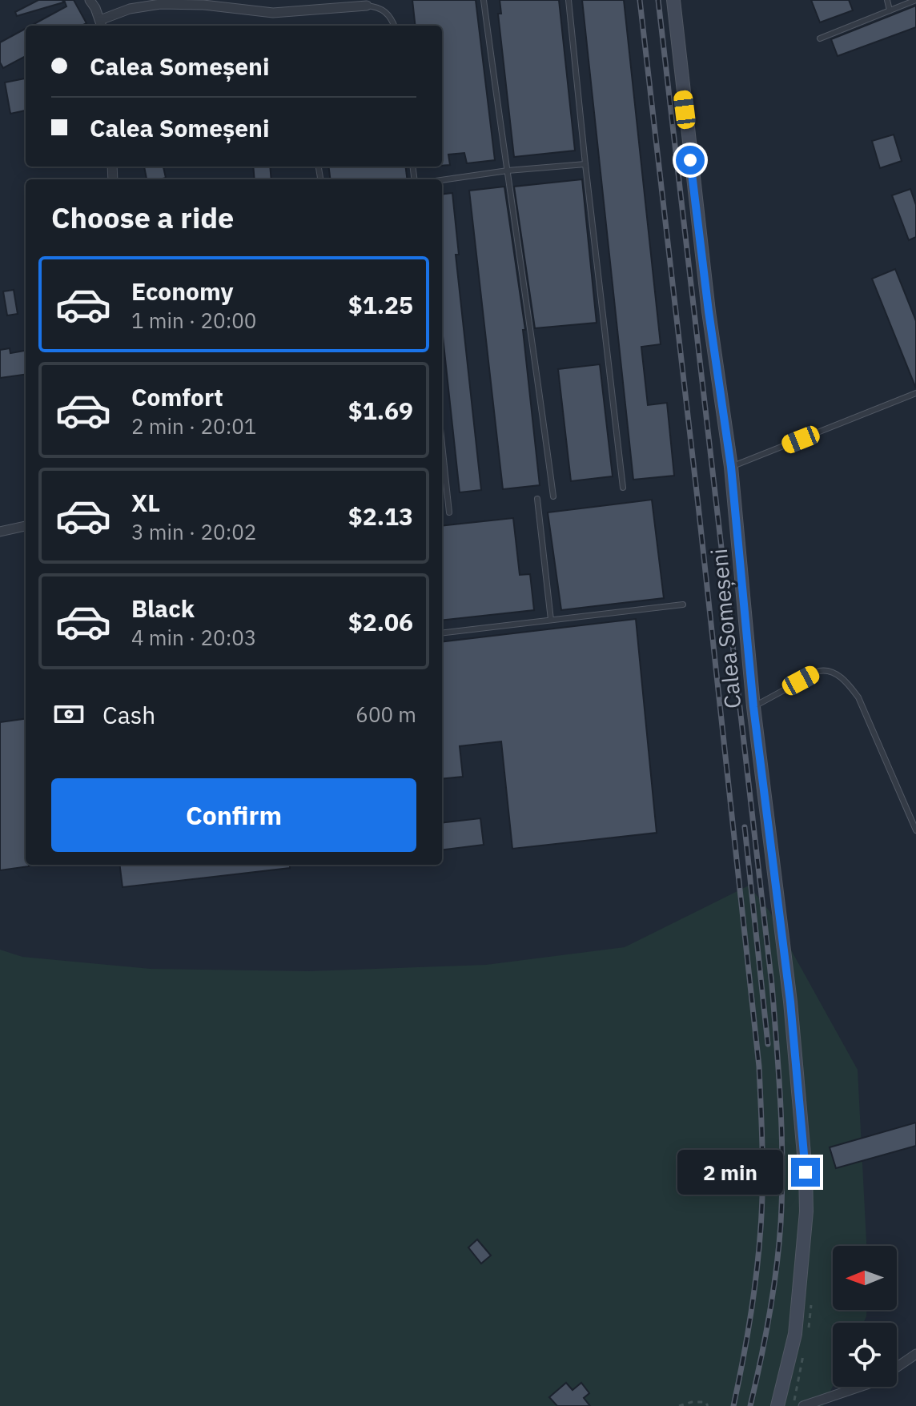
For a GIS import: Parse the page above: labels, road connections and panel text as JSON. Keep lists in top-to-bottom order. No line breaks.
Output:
{"streets":{"main road":["Calea Someșeni"]},"north":"left","page":{"banner":["Calea Someșeni","Calea Someșeni"],"heading":"Choose a ride","list":[{"name":"Economy","note":"1 min · 20:00","value":"$1.25"},{"name":"Comfort","note":"2 min · 20:01","value":"$1.69"},{"name":"XL","note":"3 min · 20:02","value":"$2.13"},{"name":"Black","note":"4 min · 20:03","value":"$2.06"}],"pay":["Cash","600 m"],"buttons":"Confirm","bubble":"2 min"}}
